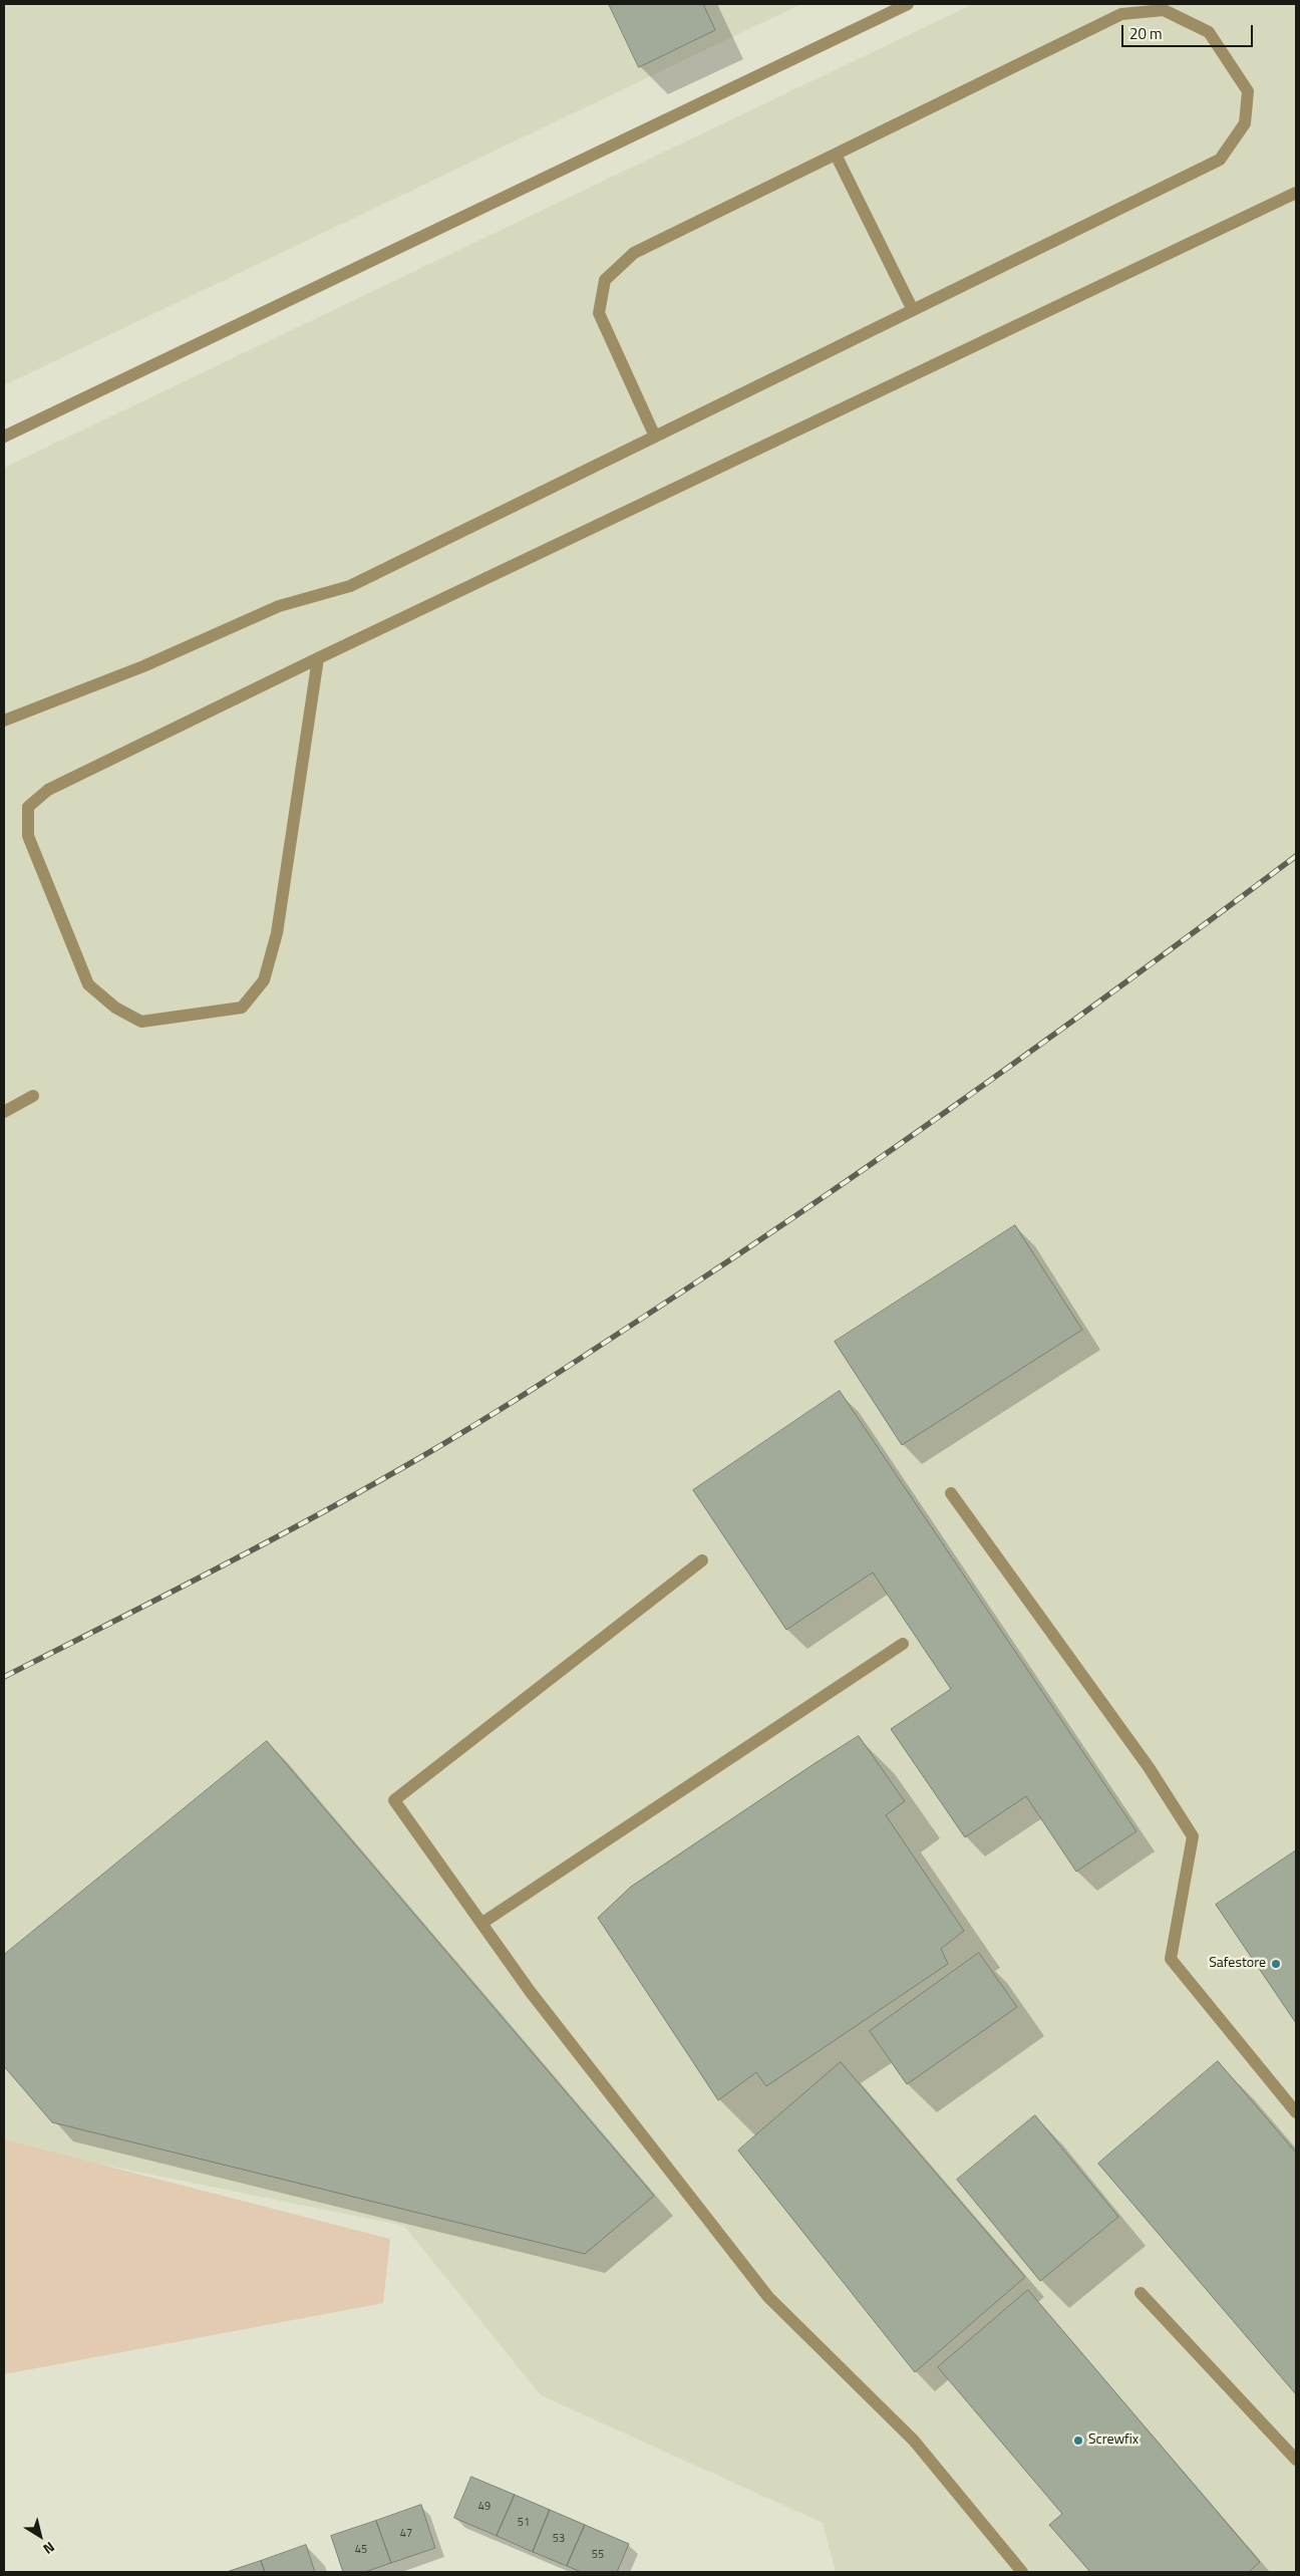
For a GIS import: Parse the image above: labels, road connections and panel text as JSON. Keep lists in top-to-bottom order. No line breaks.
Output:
{"places":["Safestore","Screwfix"],"house_numbers":["49","51","47","53","45","55"],"scale_bar":"20 m","north":"bottom right"}
